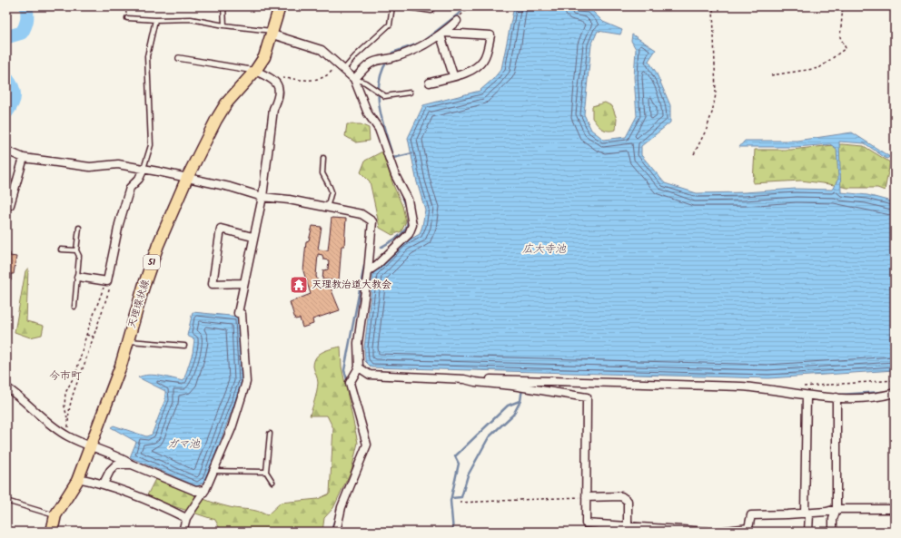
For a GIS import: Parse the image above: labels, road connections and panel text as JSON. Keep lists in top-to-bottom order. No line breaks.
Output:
{"streets":{"main road":["51","天理環状線"]},"districts":["今市町"],"water":["広大寺池","ガマ池"],"places":{"temple":["天理教治道大教会"]}}
